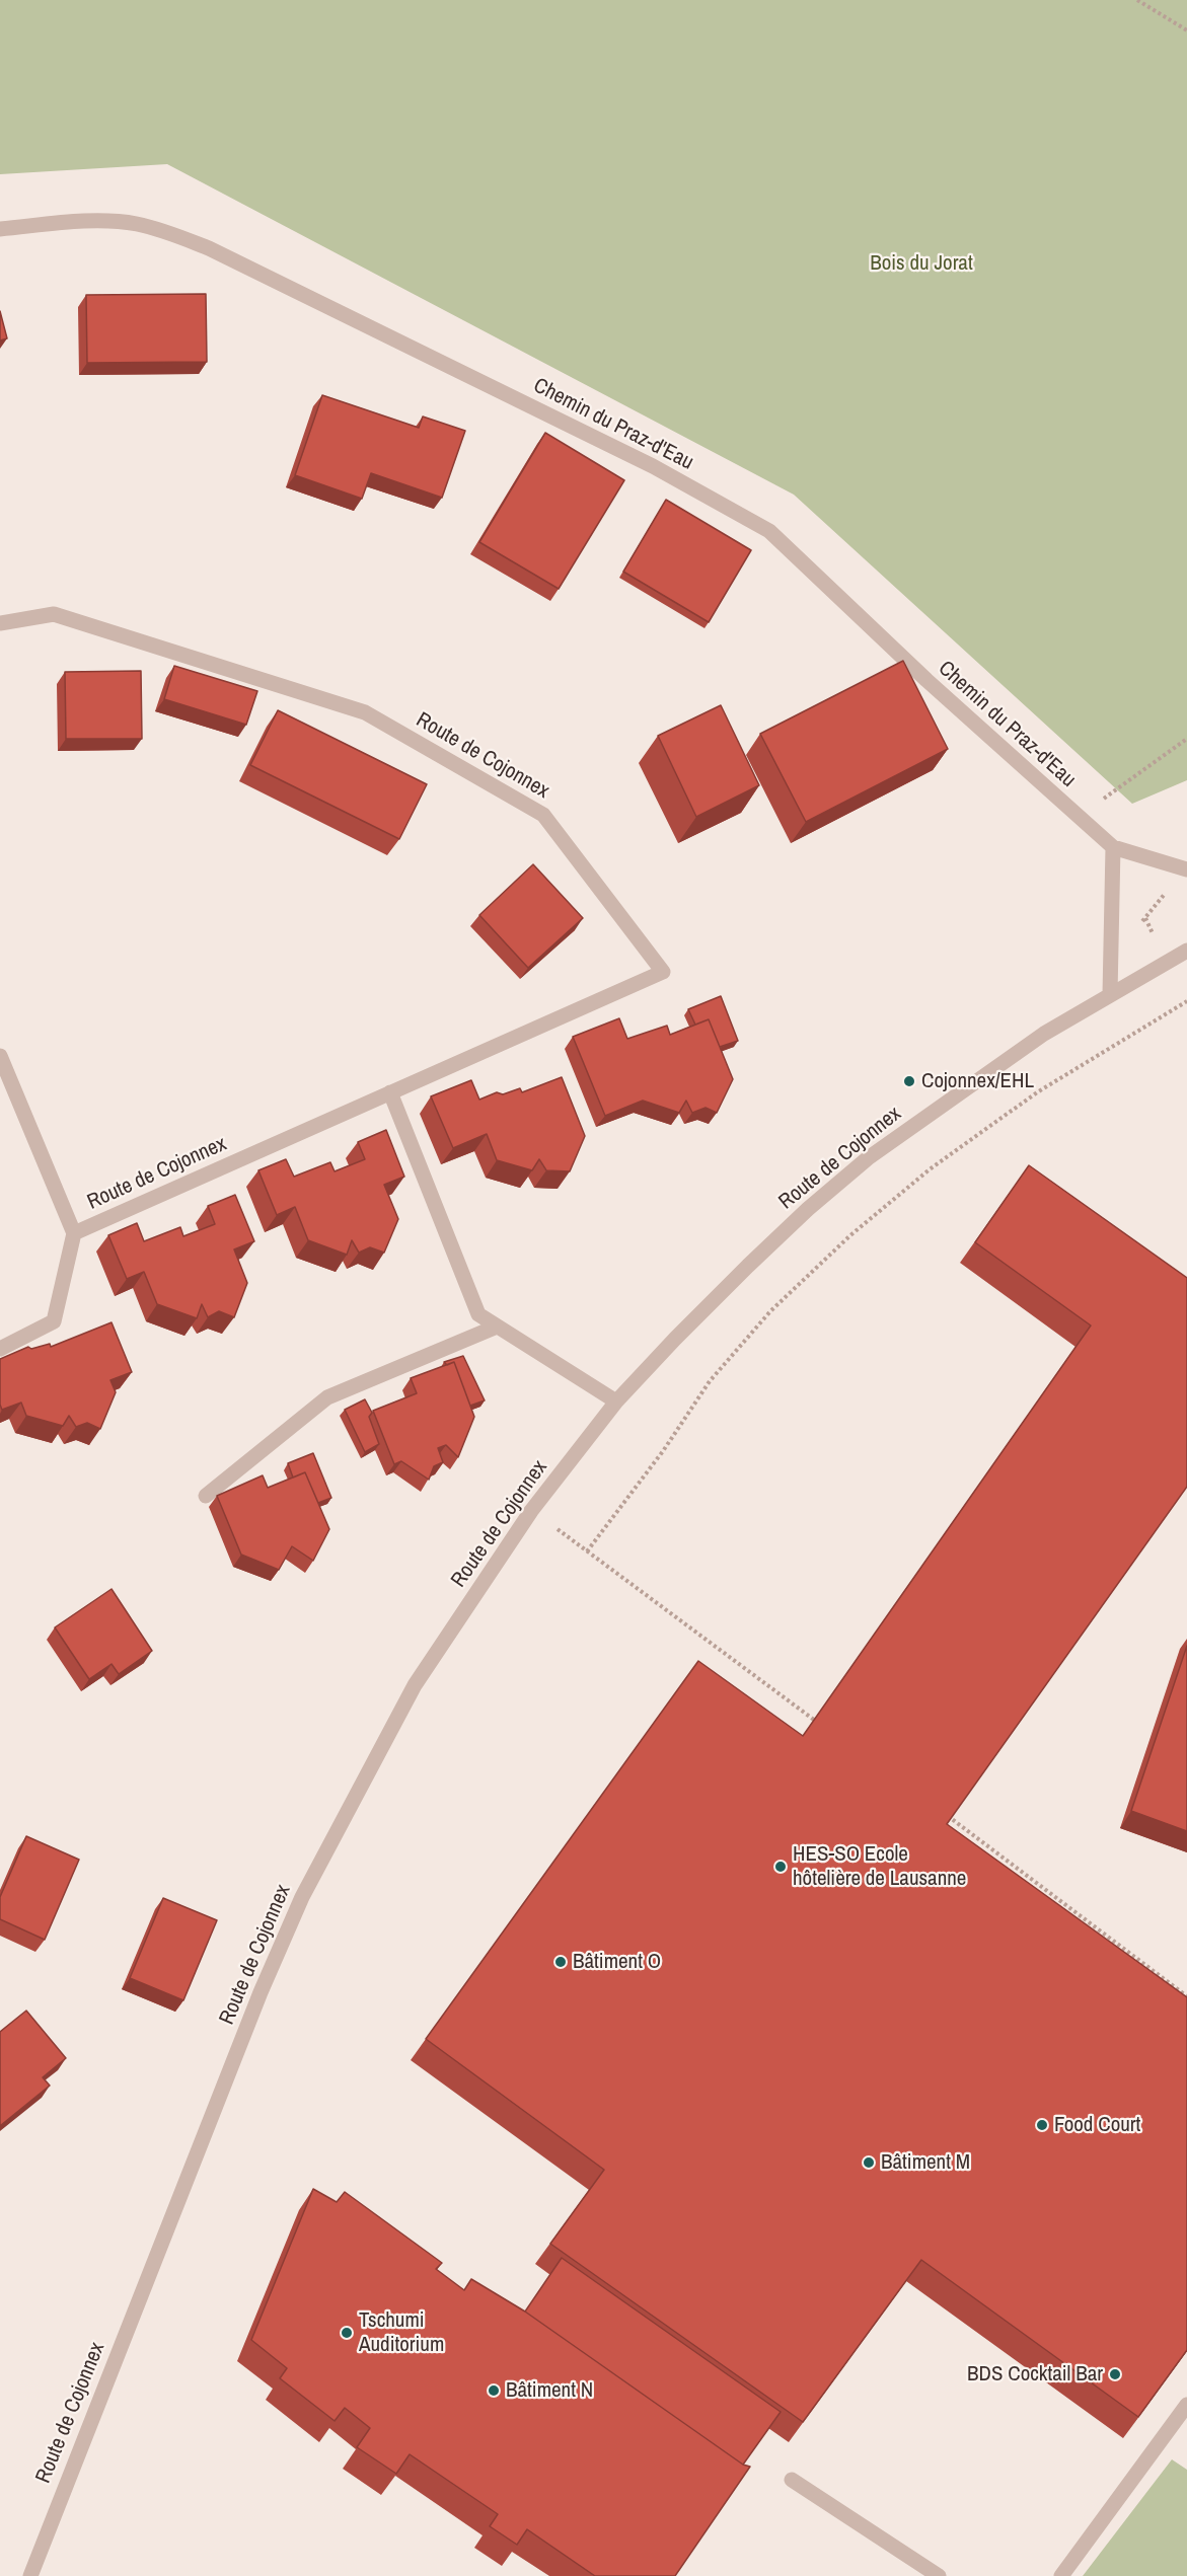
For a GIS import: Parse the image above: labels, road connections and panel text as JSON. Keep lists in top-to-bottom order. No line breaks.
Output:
{"streets":{"street":["Chemin du Praz-d'Eau","Route de Cojonnex"]},"parks":["Bois du Jorat"],"places":["Cojonnex/EHL","HES-SO Ecole hôtelière de Lausanne","Bâtiment O","Food Court","Bâtiment M","Tschumi Auditorium","BDS Cocktail Bar","Bâtiment N"]}
